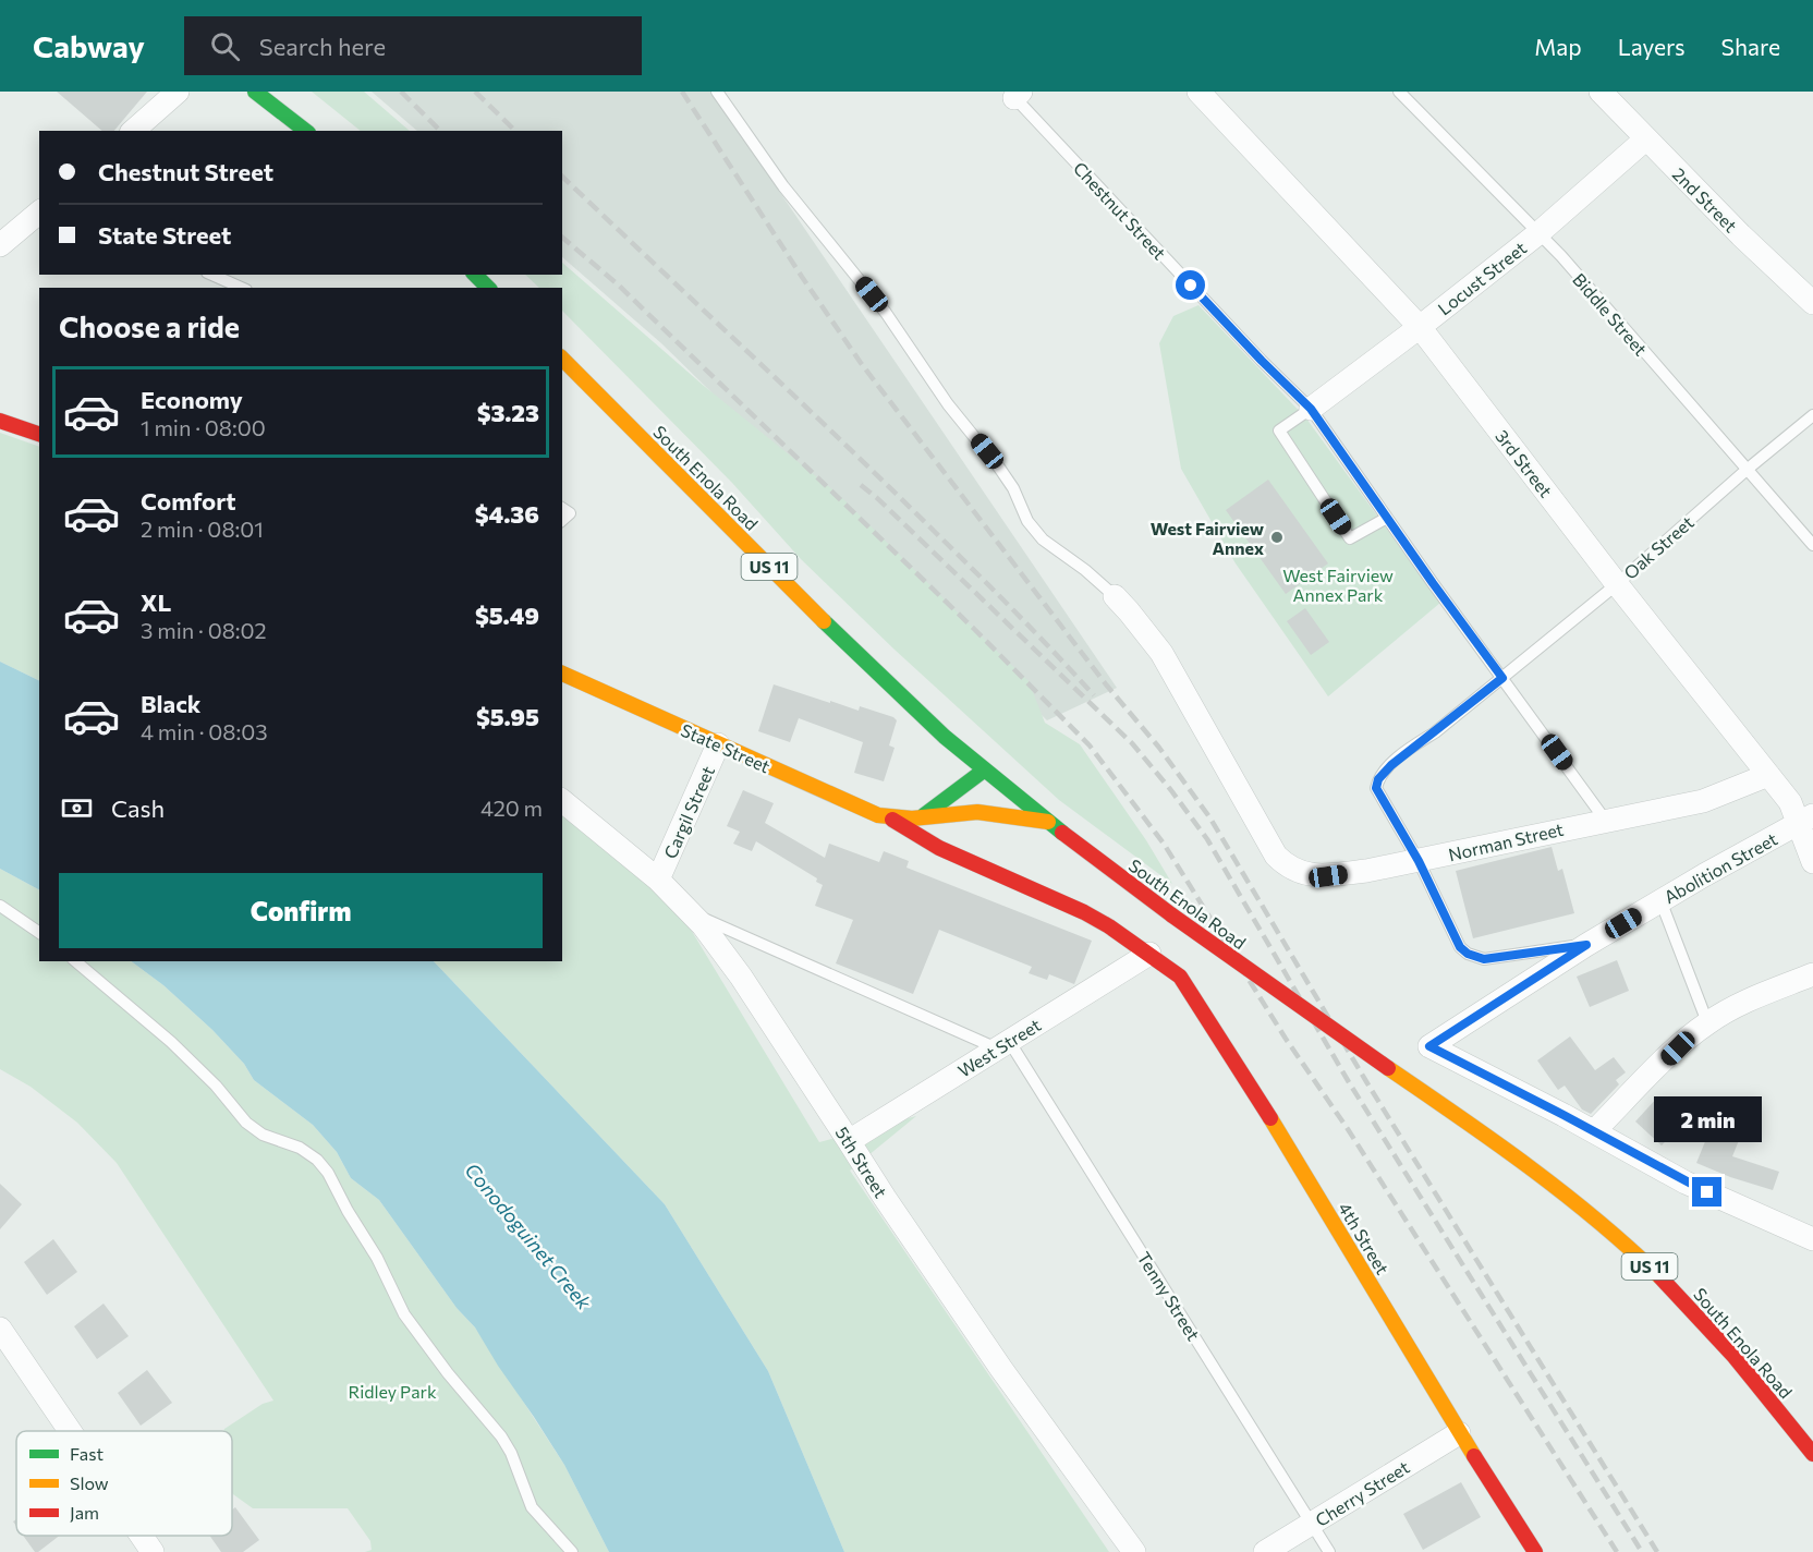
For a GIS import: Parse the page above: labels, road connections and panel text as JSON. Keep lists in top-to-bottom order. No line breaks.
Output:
{"streets":{"main road":["South Enola Road","US 11","State Street","4th Street"],"street":["2nd Street","Locust Street","3rd Street","Cargil Street","Norman Street","Abolition Street","West Street","5th Street","Cherry Street"],"lane":["Chestnut Street","Biddle Street","Oak Street","Tenny Street"]},"crossings":[["2nd Street","Locust Street"],["Chestnut Street","Locust Street"],["Chestnut Street","Oak Street"],["Chestnut Street","Norman Street"],["Locust Street","Biddle Street"],["Locust Street","3rd Street"],["Biddle Street","Oak Street"],["3rd Street","Oak Street"],["3rd Street","Norman Street"],["3rd Street","Abolition Street"],["South Enola Road","State Street"],["Oak Street","Norman Street"],["Oak Street","Abolition Street"],["State Street","Cargil Street"],["State Street","West Street"],["State Street","4th Street"],["Cargil Street","5th Street"],["West Street","5th Street"],["West Street","4th Street"],["West Street","Tenny Street"],["4th Street","Cherry Street"],["Tenny Street","Cherry Street"]],"water":["Conodoguinet Creek"],"parks":["West Fairview Annex Park","Ridley Park"],"places":["West Fairview Annex"],"legend":["Fast","Slow","Jam"],"page":{"header":"Cabway","search":"Search here","nav":["Map","Layers","Share"],"banner":["Chestnut Street","State Street"],"heading":"Choose a ride","list":[{"name":"Economy","note":"1 min · 08:00","value":"$3.23"},{"name":"Comfort","note":"2 min · 08:01","value":"$4.36"},{"name":"XL","note":"3 min · 08:02","value":"$5.49"},{"name":"Black","note":"4 min · 08:03","value":"$5.95"}],"pay":["Cash","420 m"],"buttons":"Confirm","bubble":"2 min"}}
